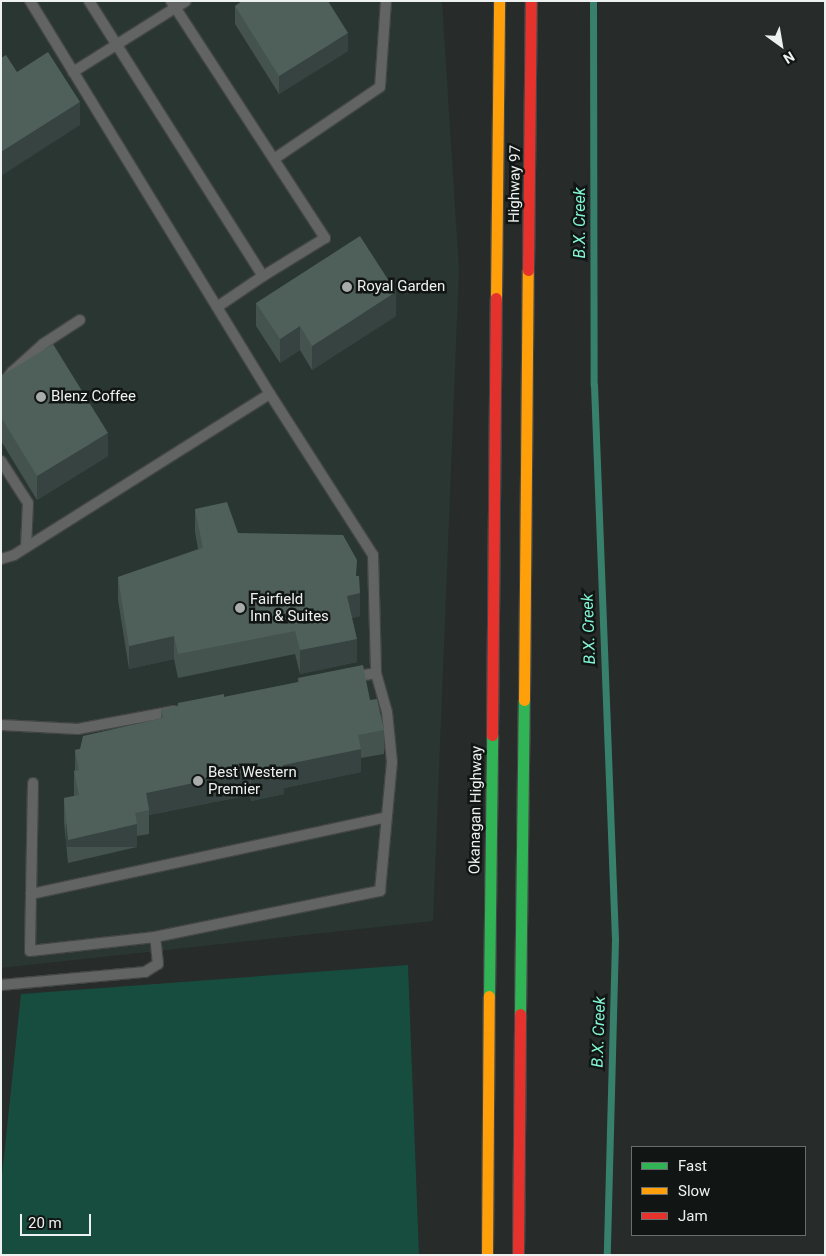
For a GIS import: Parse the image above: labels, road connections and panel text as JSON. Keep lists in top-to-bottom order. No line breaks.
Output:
{"streets":{"highway":["Highway 97","Okanagan Highway"]},"crossings":[["Highway 97","Okanagan Highway"]],"water":["B.X. Creek"],"places":["Royal Garden","Blenz Coffee","Fairfield Inn & Suites","Best Western Premier"],"legend":["Fast","Slow","Jam"],"scale_bar":"20 m","north":"bottom right"}
